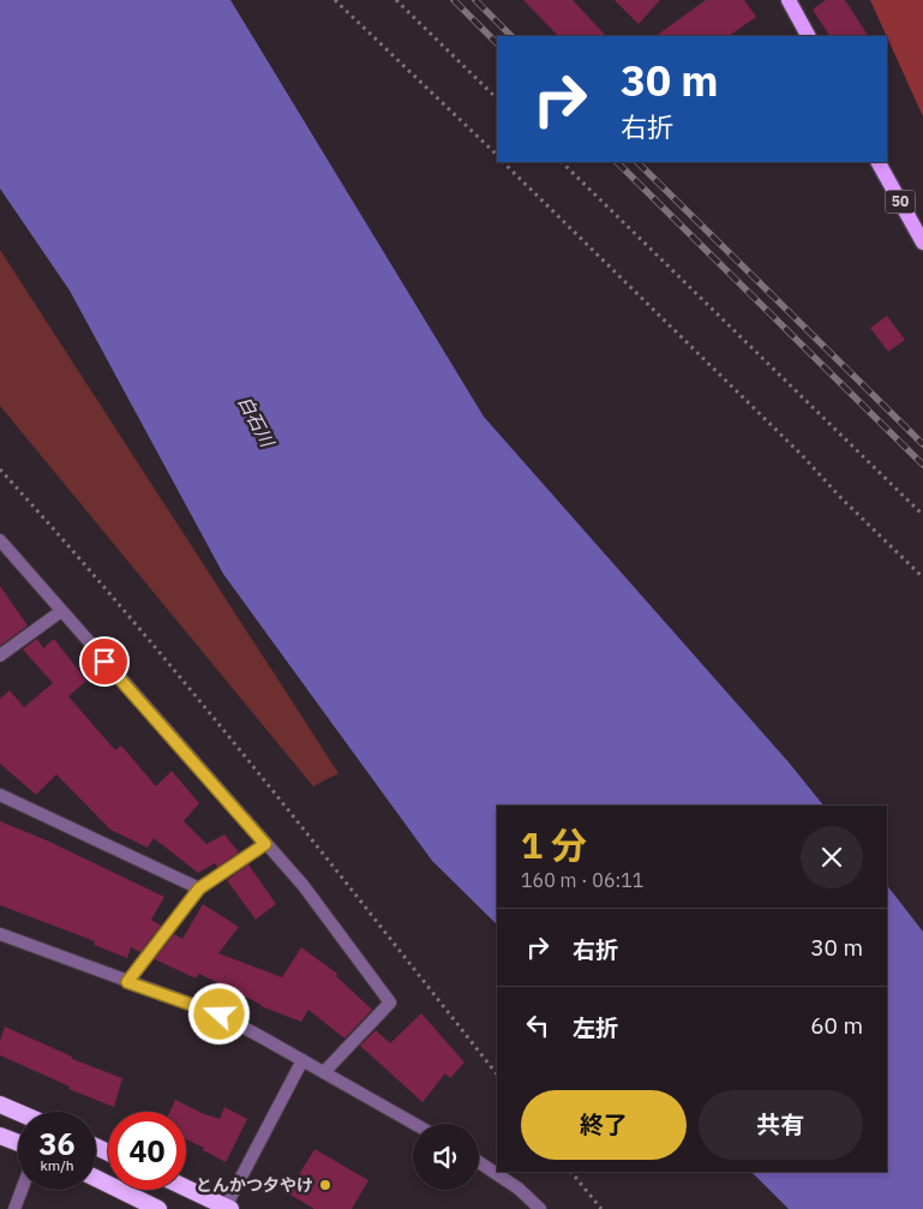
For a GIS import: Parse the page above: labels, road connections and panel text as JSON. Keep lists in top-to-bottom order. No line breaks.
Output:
{"streets":{"main road":["50"]},"water":["白石川"],"places":["とんかつ夕やけ"],"page":{"turn":["30 m","右折"],"heading":["1 分","160 m · 06:11"],"list":[{"name":"右折","value":"30 m"},{"name":"左折","value":"60 m"}],"buttons":["終了","共有"],"speed":"36 km/h","limit":"40"}}
